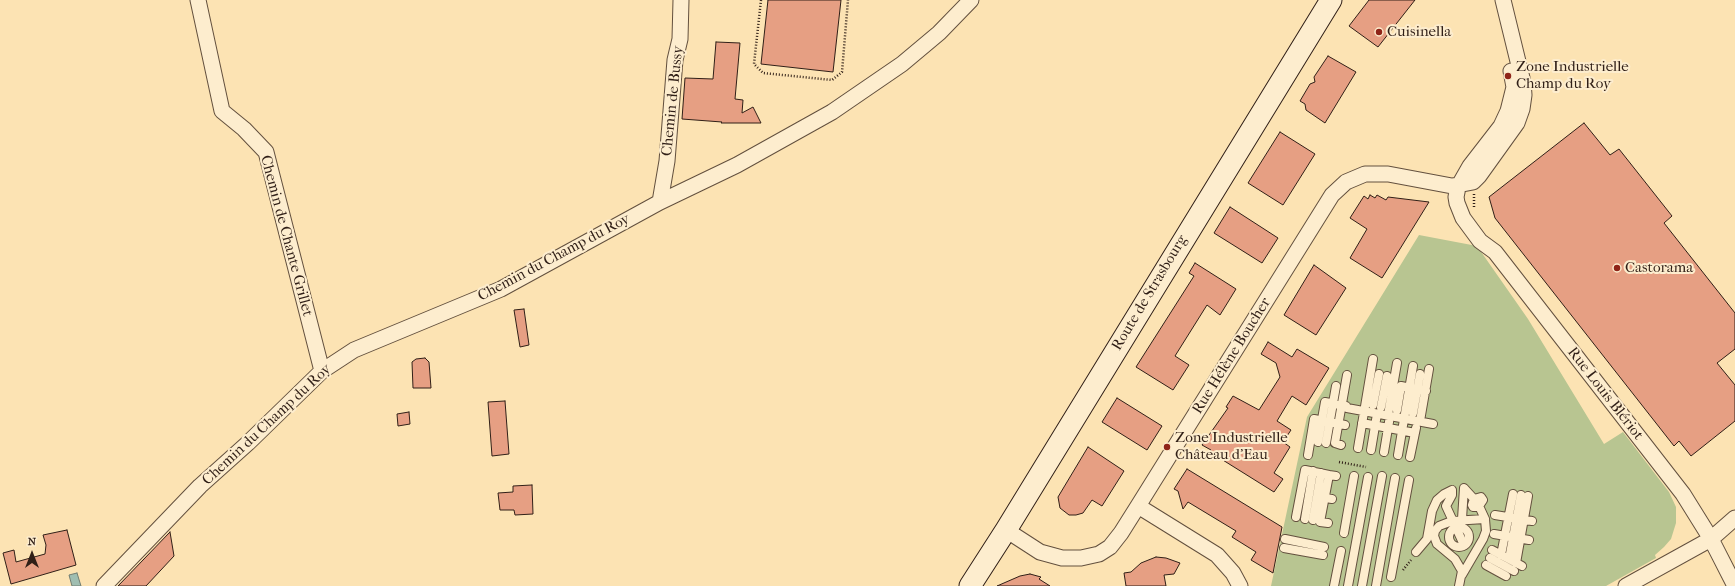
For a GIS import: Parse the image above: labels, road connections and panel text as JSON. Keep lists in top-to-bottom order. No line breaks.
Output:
{"streets":{"main road":["Route de Strasbourg"],"street":["Chemin de Bussy","Chemin de Chante Grillet","Chemin du Champ du Roy","Rue Hélène Boucher","Rue Louis Blériot"]},"crossings":[["Chemin de Bussy","Chemin du Champ du Roy"],["Chemin de Chante Grillet","Chemin du Champ du Roy"],["Route de Strasbourg","Rue Hélène Boucher"]],"places":["Cuisinella","Zone Industrielle Champ du Roy","Castorama","Zone Industrielle Château d'Eau"],"north":"top"}
